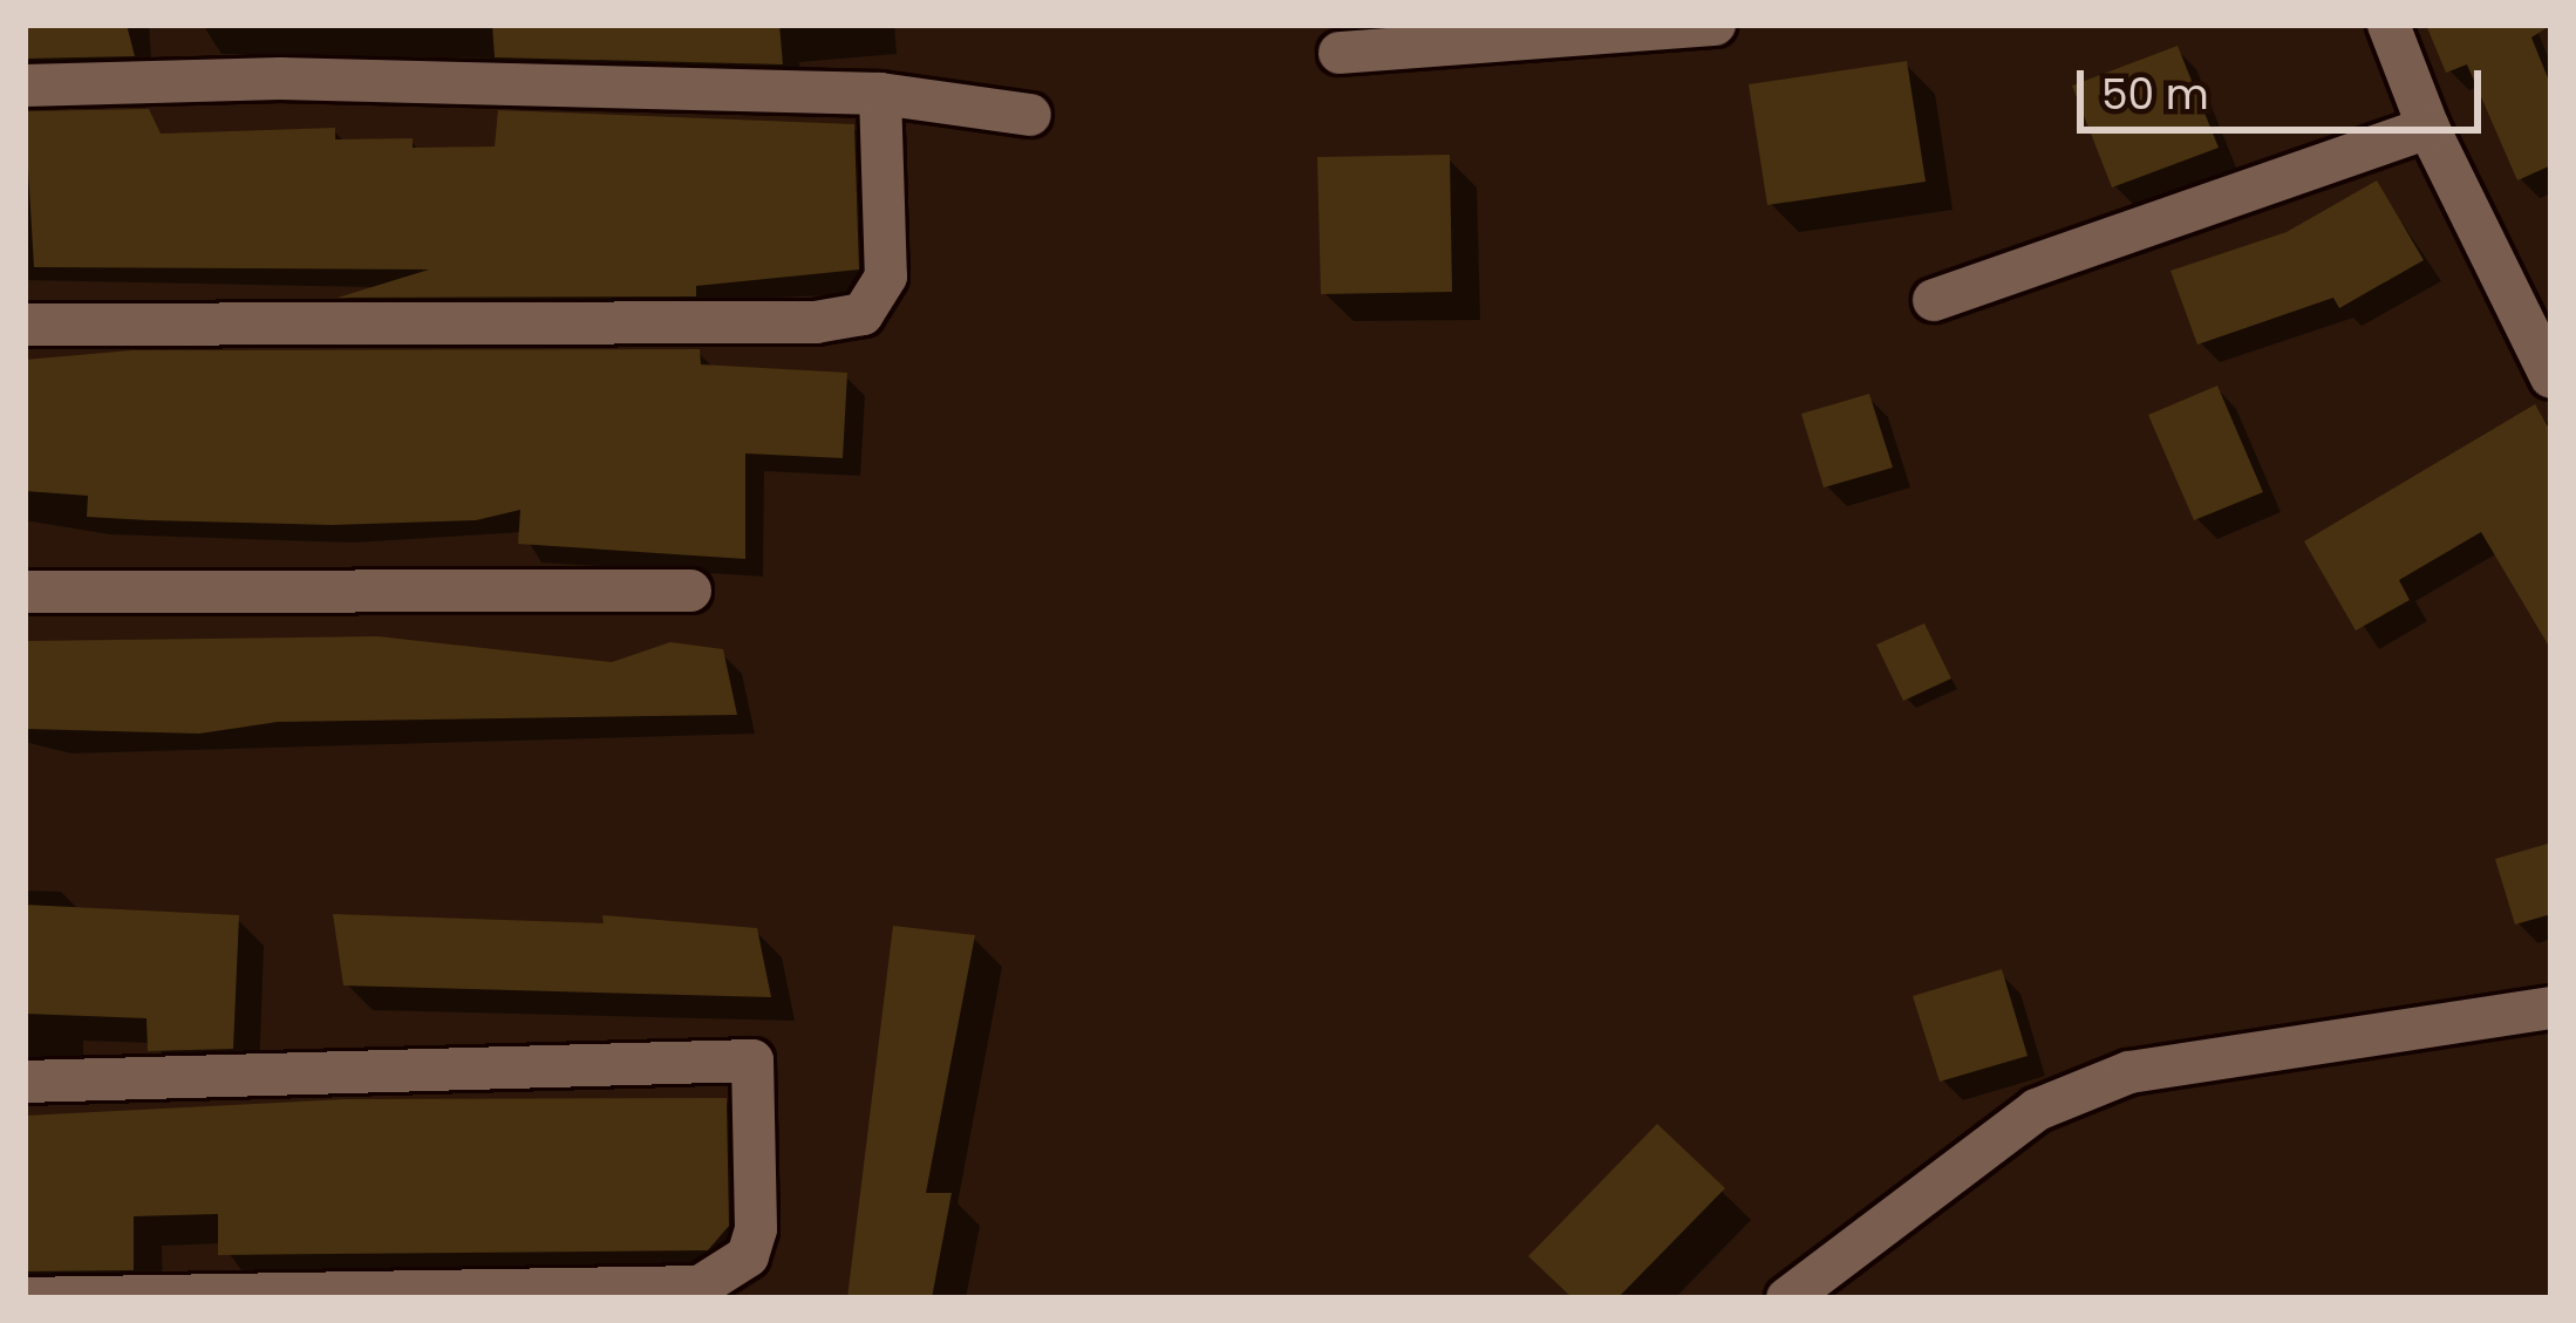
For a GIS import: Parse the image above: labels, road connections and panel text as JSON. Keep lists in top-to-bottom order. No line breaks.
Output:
{"scale_bar":"50 m"}
